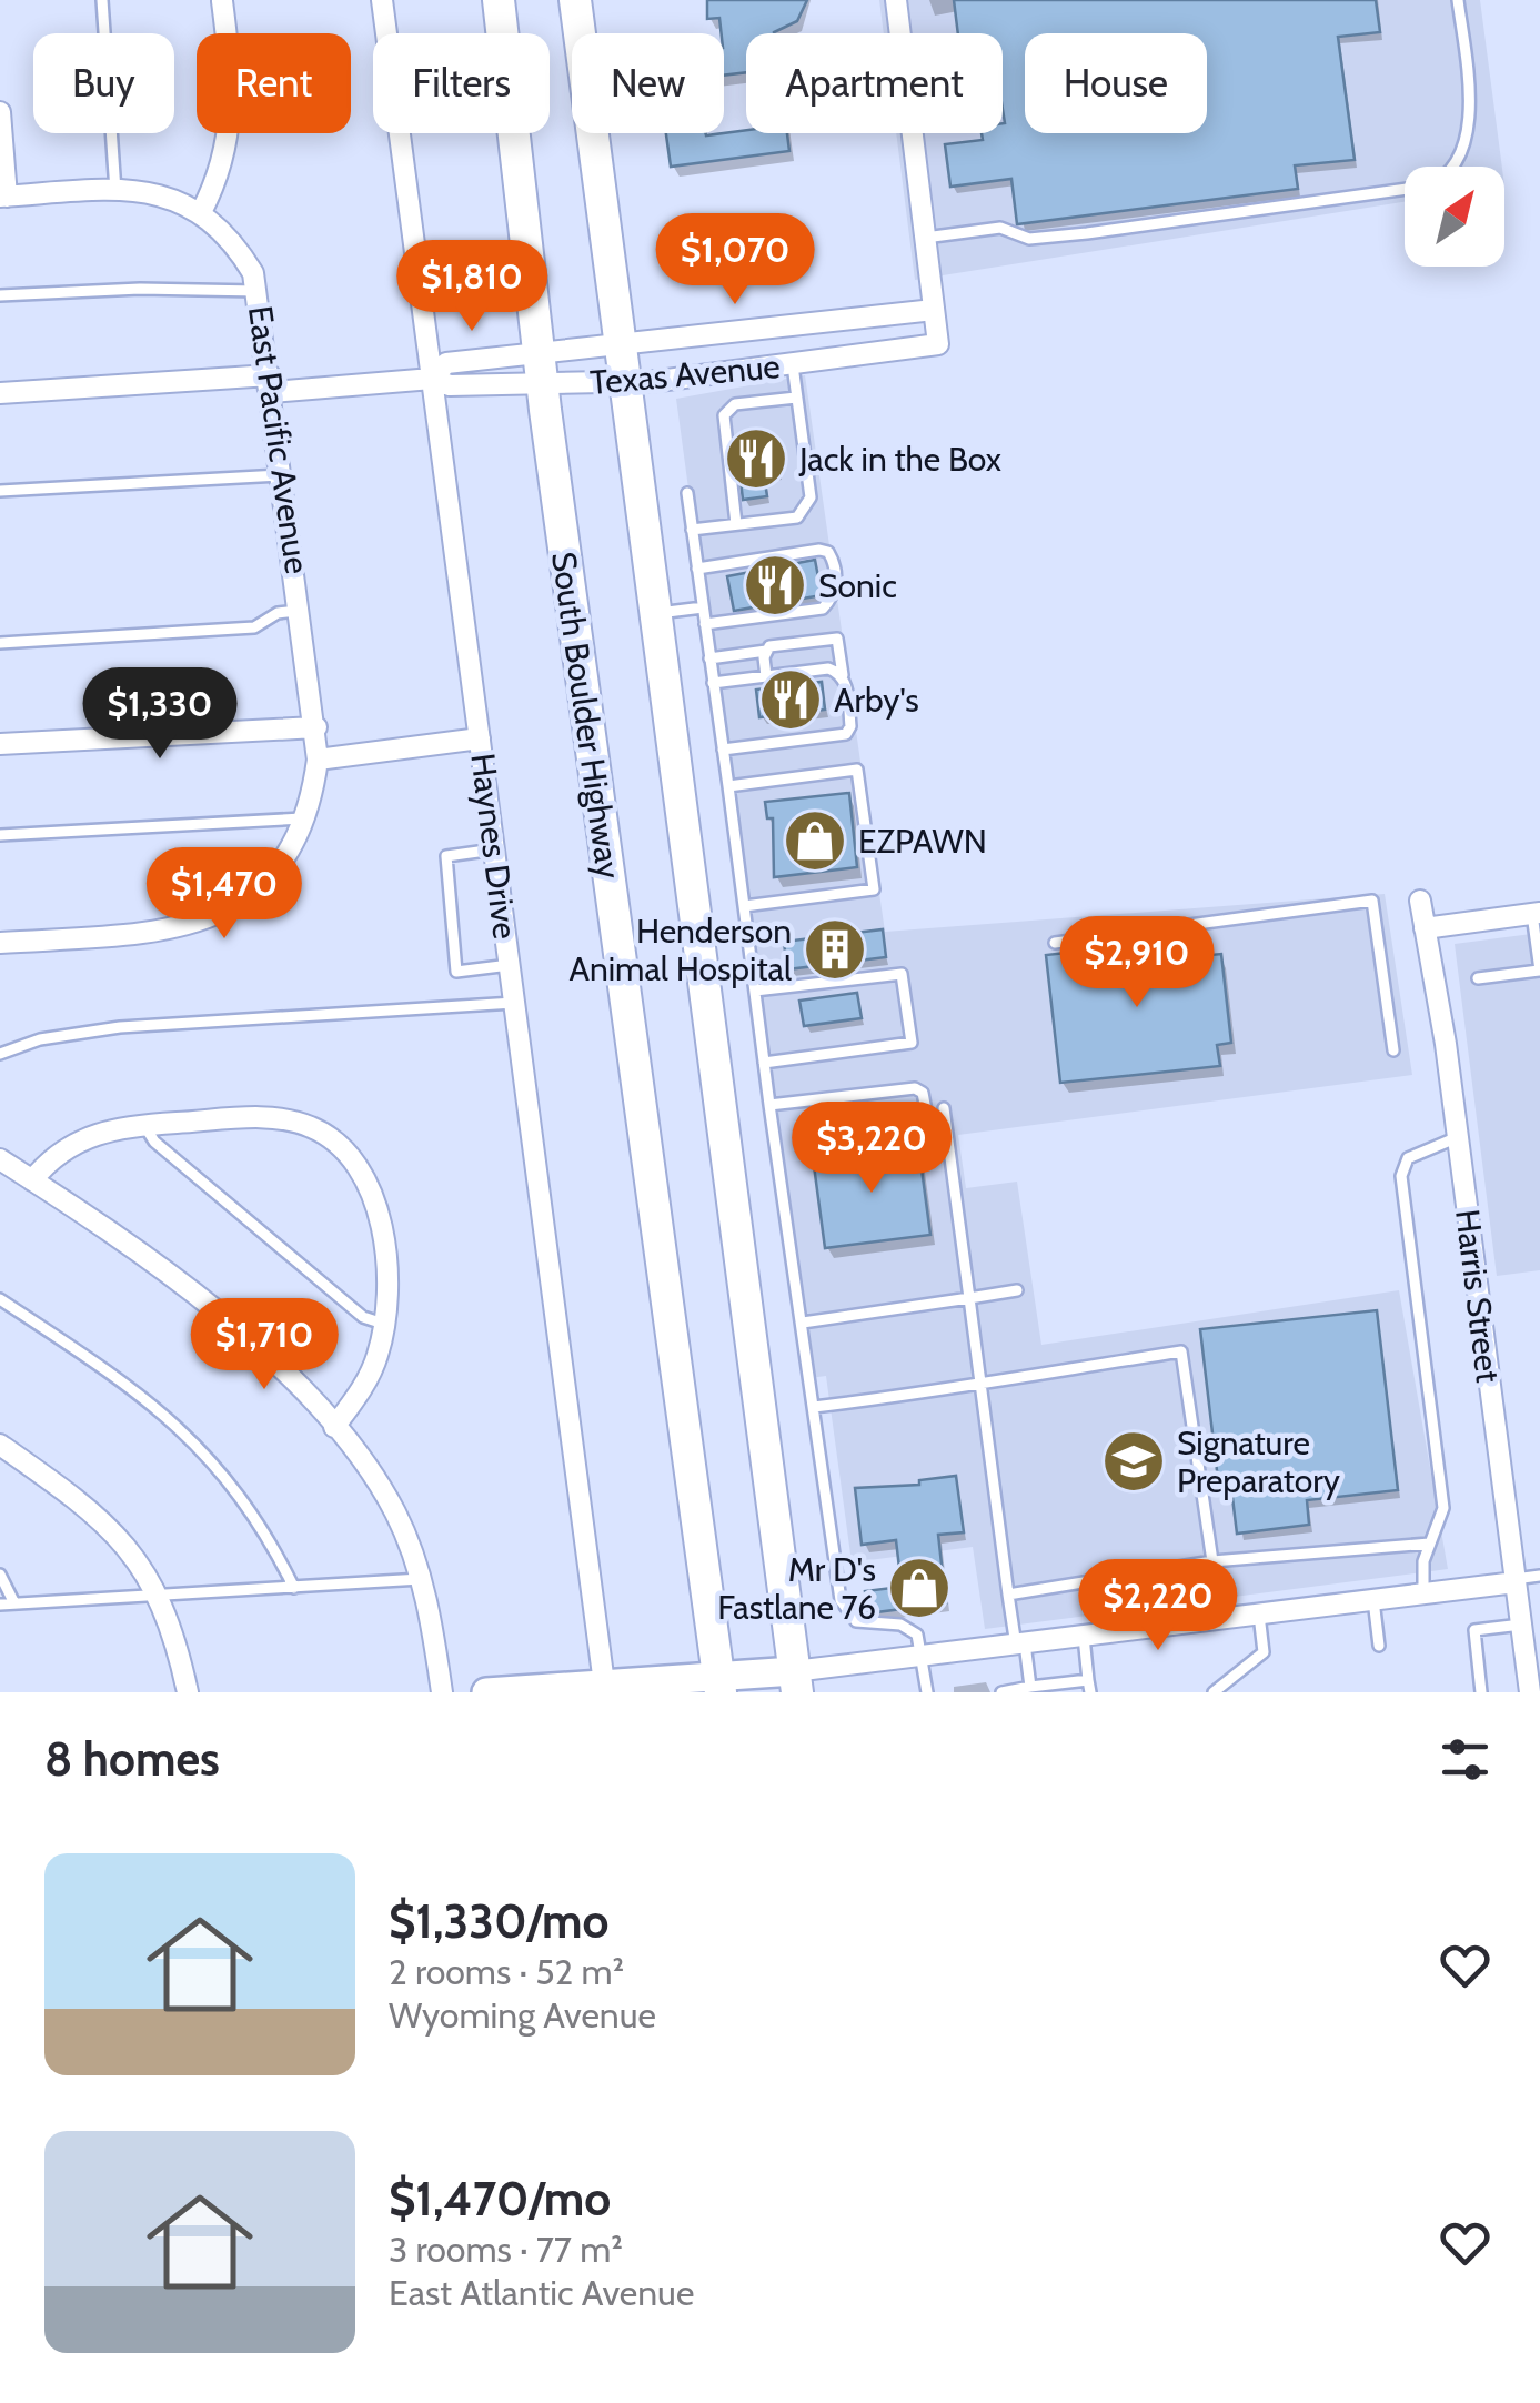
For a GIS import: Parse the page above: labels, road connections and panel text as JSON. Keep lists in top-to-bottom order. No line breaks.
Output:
{"streets":{"main road":["South Boulder Highway"],"street":["Texas Avenue","East Pacific Avenue","Haynes Drive","Harris Street"]},"crossings":[["Texas Avenue","East Pacific Avenue"],["Texas Avenue","South Boulder Highway"],["Texas Avenue","Haynes Drive"]],"places":{"restaurant":["Jack in the Box","Sonic","Arby's"],"shop":["EZPAWN","Mr D's Fastlane 76"],"building":["Henderson Animal Hospital"],"school or university":["Signature Preparatory"]},"north":"top right","page":{"chip":["Buy","Rent","Filters","New","Apartment","House"],"price":["$1,070","$1,810","$1,330","$1,470","$2,910","$3,220","$1,710","$2,220"],"heading":"8 homes","list":[{"name":"$1,330/mo","note":"2 rooms · 52 m² · Wyoming Avenue"},{"name":"$1,470/mo","note":"3 rooms · 77 m² · East Atlantic Avenue"}]}}
